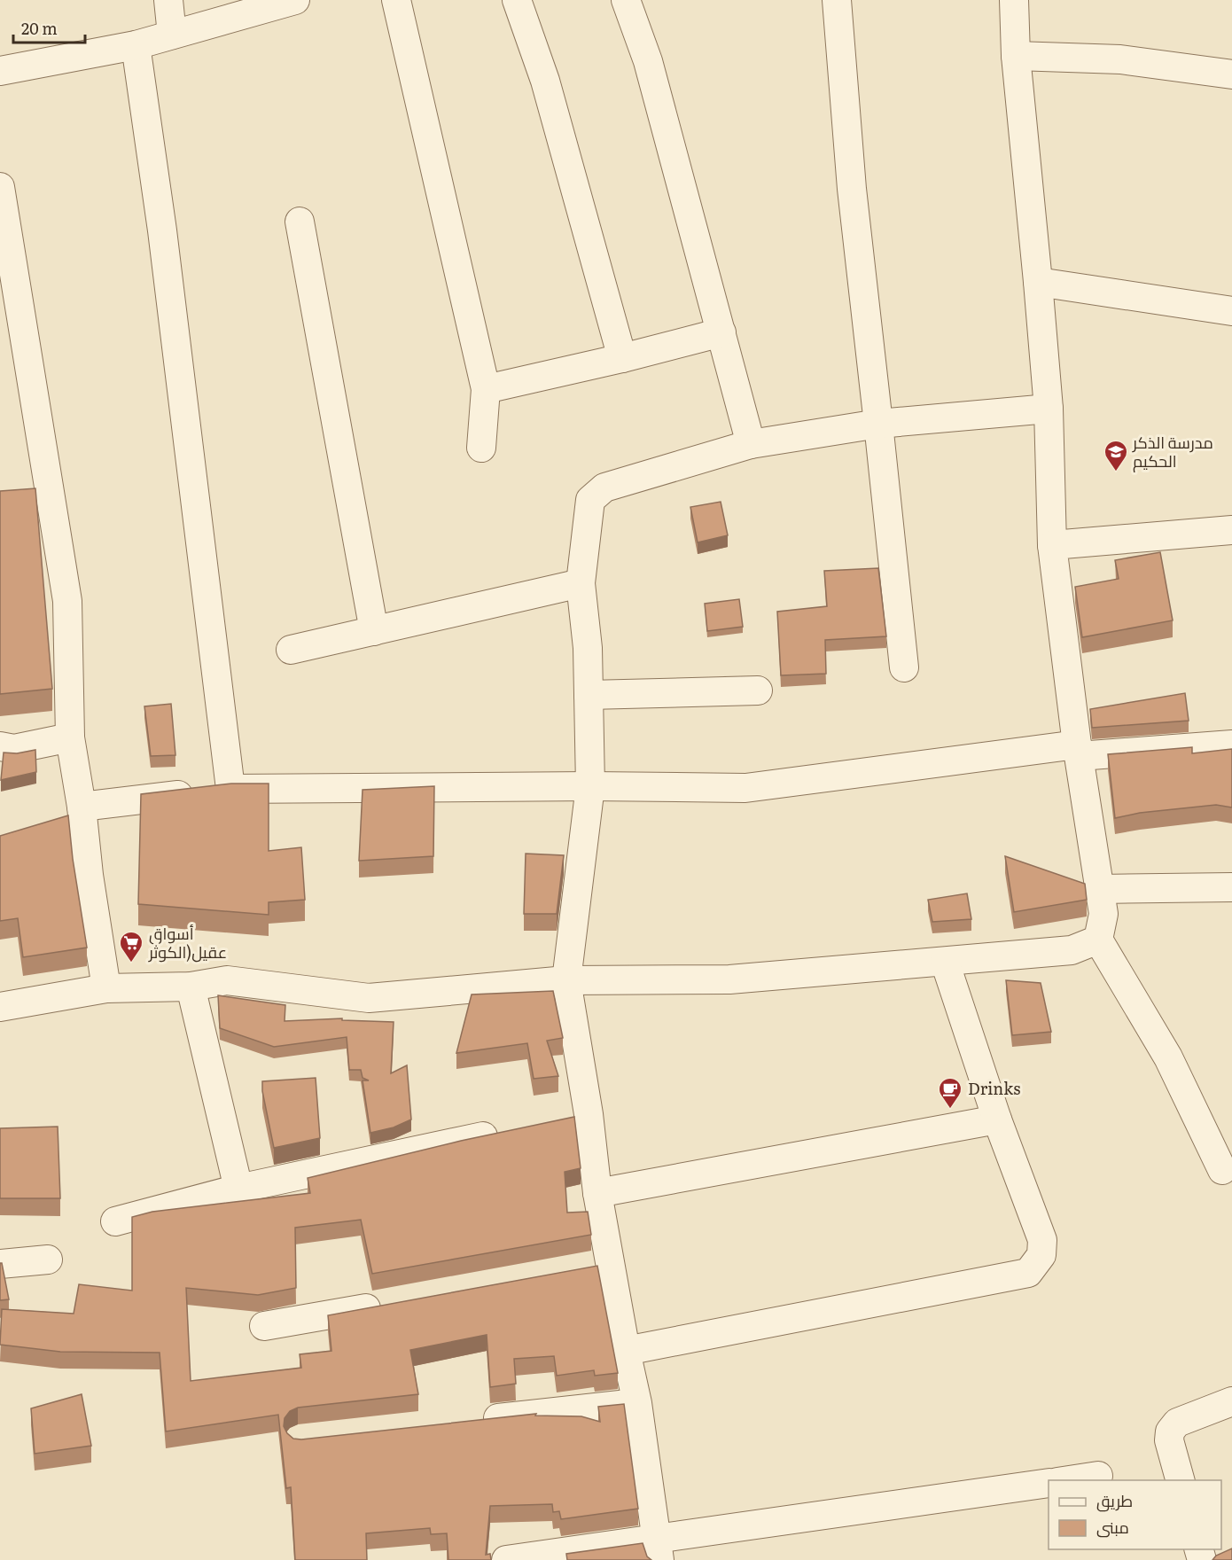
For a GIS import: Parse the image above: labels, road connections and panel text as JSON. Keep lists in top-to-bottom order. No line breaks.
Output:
{"places":{"school or university":["مدرسة الذكر الحكيم"],"supermarket":["أسواق عقيل(الكوثر"],"cafe":["Drinks"]},"legend":["طريق","مبنى"],"scale_bar":"20 m"}
